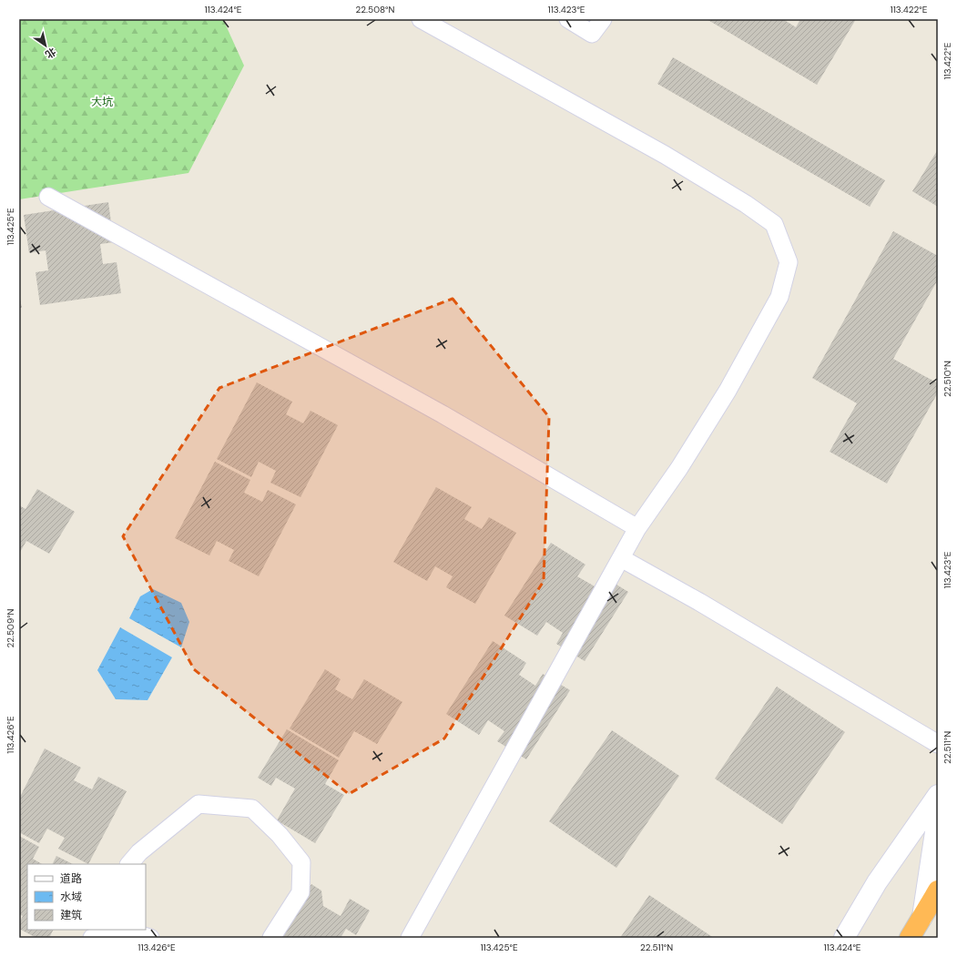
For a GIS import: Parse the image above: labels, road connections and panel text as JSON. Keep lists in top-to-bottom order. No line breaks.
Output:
{"parks":["大坑"],"legend":["道路","水域","建筑"],"north":"bottom right","coordinates":["113.424°E","22.508°N","113.423°E","113.422°E","113.425°E","22.510°N","22.509°N","113.426°E","22.511°N"]}
